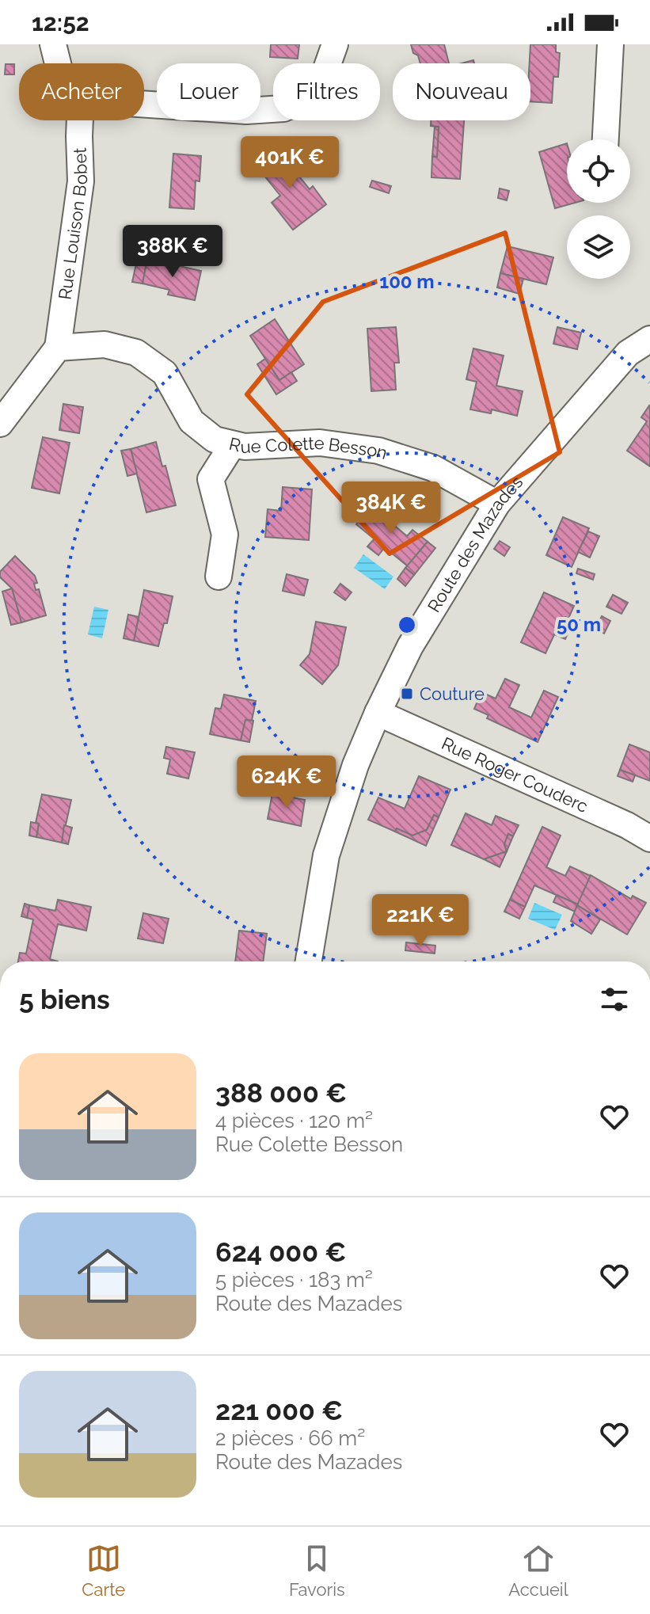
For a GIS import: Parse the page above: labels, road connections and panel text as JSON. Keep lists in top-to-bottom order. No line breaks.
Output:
{"streets":{"street":["Rue Louison Bobet","Rue Colette Besson","Route des Mazades","Rue Roger Couderc"]},"crossings":[["Rue Louison Bobet","Rue Colette Besson"],["Rue Colette Besson","Route des Mazades"],["Route des Mazades","Rue Roger Couderc"]],"places":{"transit":["Couture"]},"page":{"status":"12:52","chip":["Acheter","Louer","Filtres","Nouveau"],"price":["401K €","388K €","384K €","624K €","221K €"],"heading":"5 biens","list":[{"name":"388 000 €","note":"4 pièces · 120 m² · Rue Colette Besson"},{"name":"624 000 €","note":"5 pièces · 183 m² · Route des Mazades"},{"name":"221 000 €","note":"2 pièces · 66 m² · Route des Mazades"}],"tabs":["Carte","Favoris","Accueil"]},"rings":["100 m","50 m"]}
